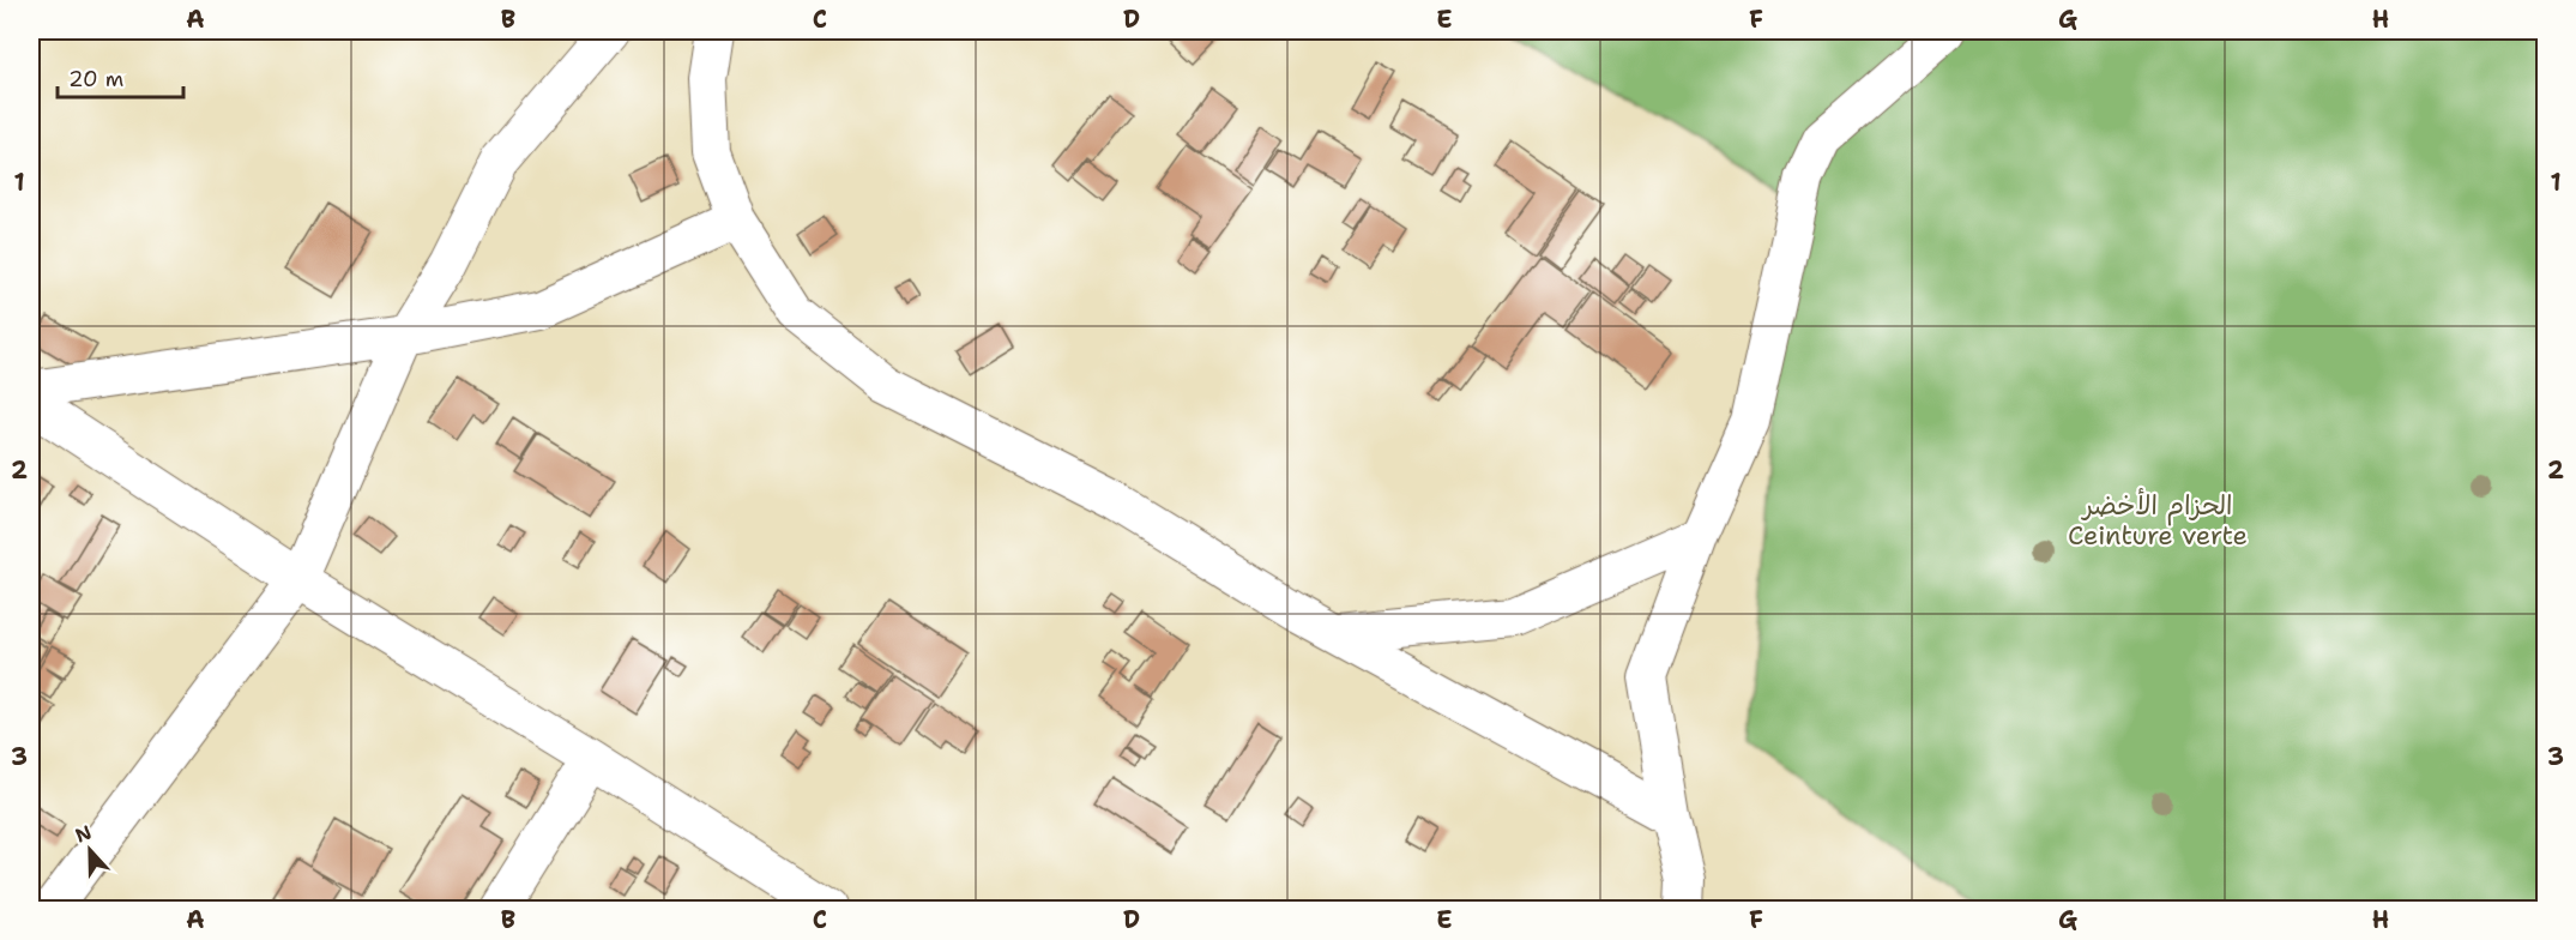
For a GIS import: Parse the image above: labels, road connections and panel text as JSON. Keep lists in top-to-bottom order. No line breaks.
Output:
{"parks":["الحزام الأخضر Ceinture verte"],"scale_bar":"20 m","north":"top","grid":{"columns":["A","B","C","D","E","F","G","H"],"rows":["1","2","3"]}}
